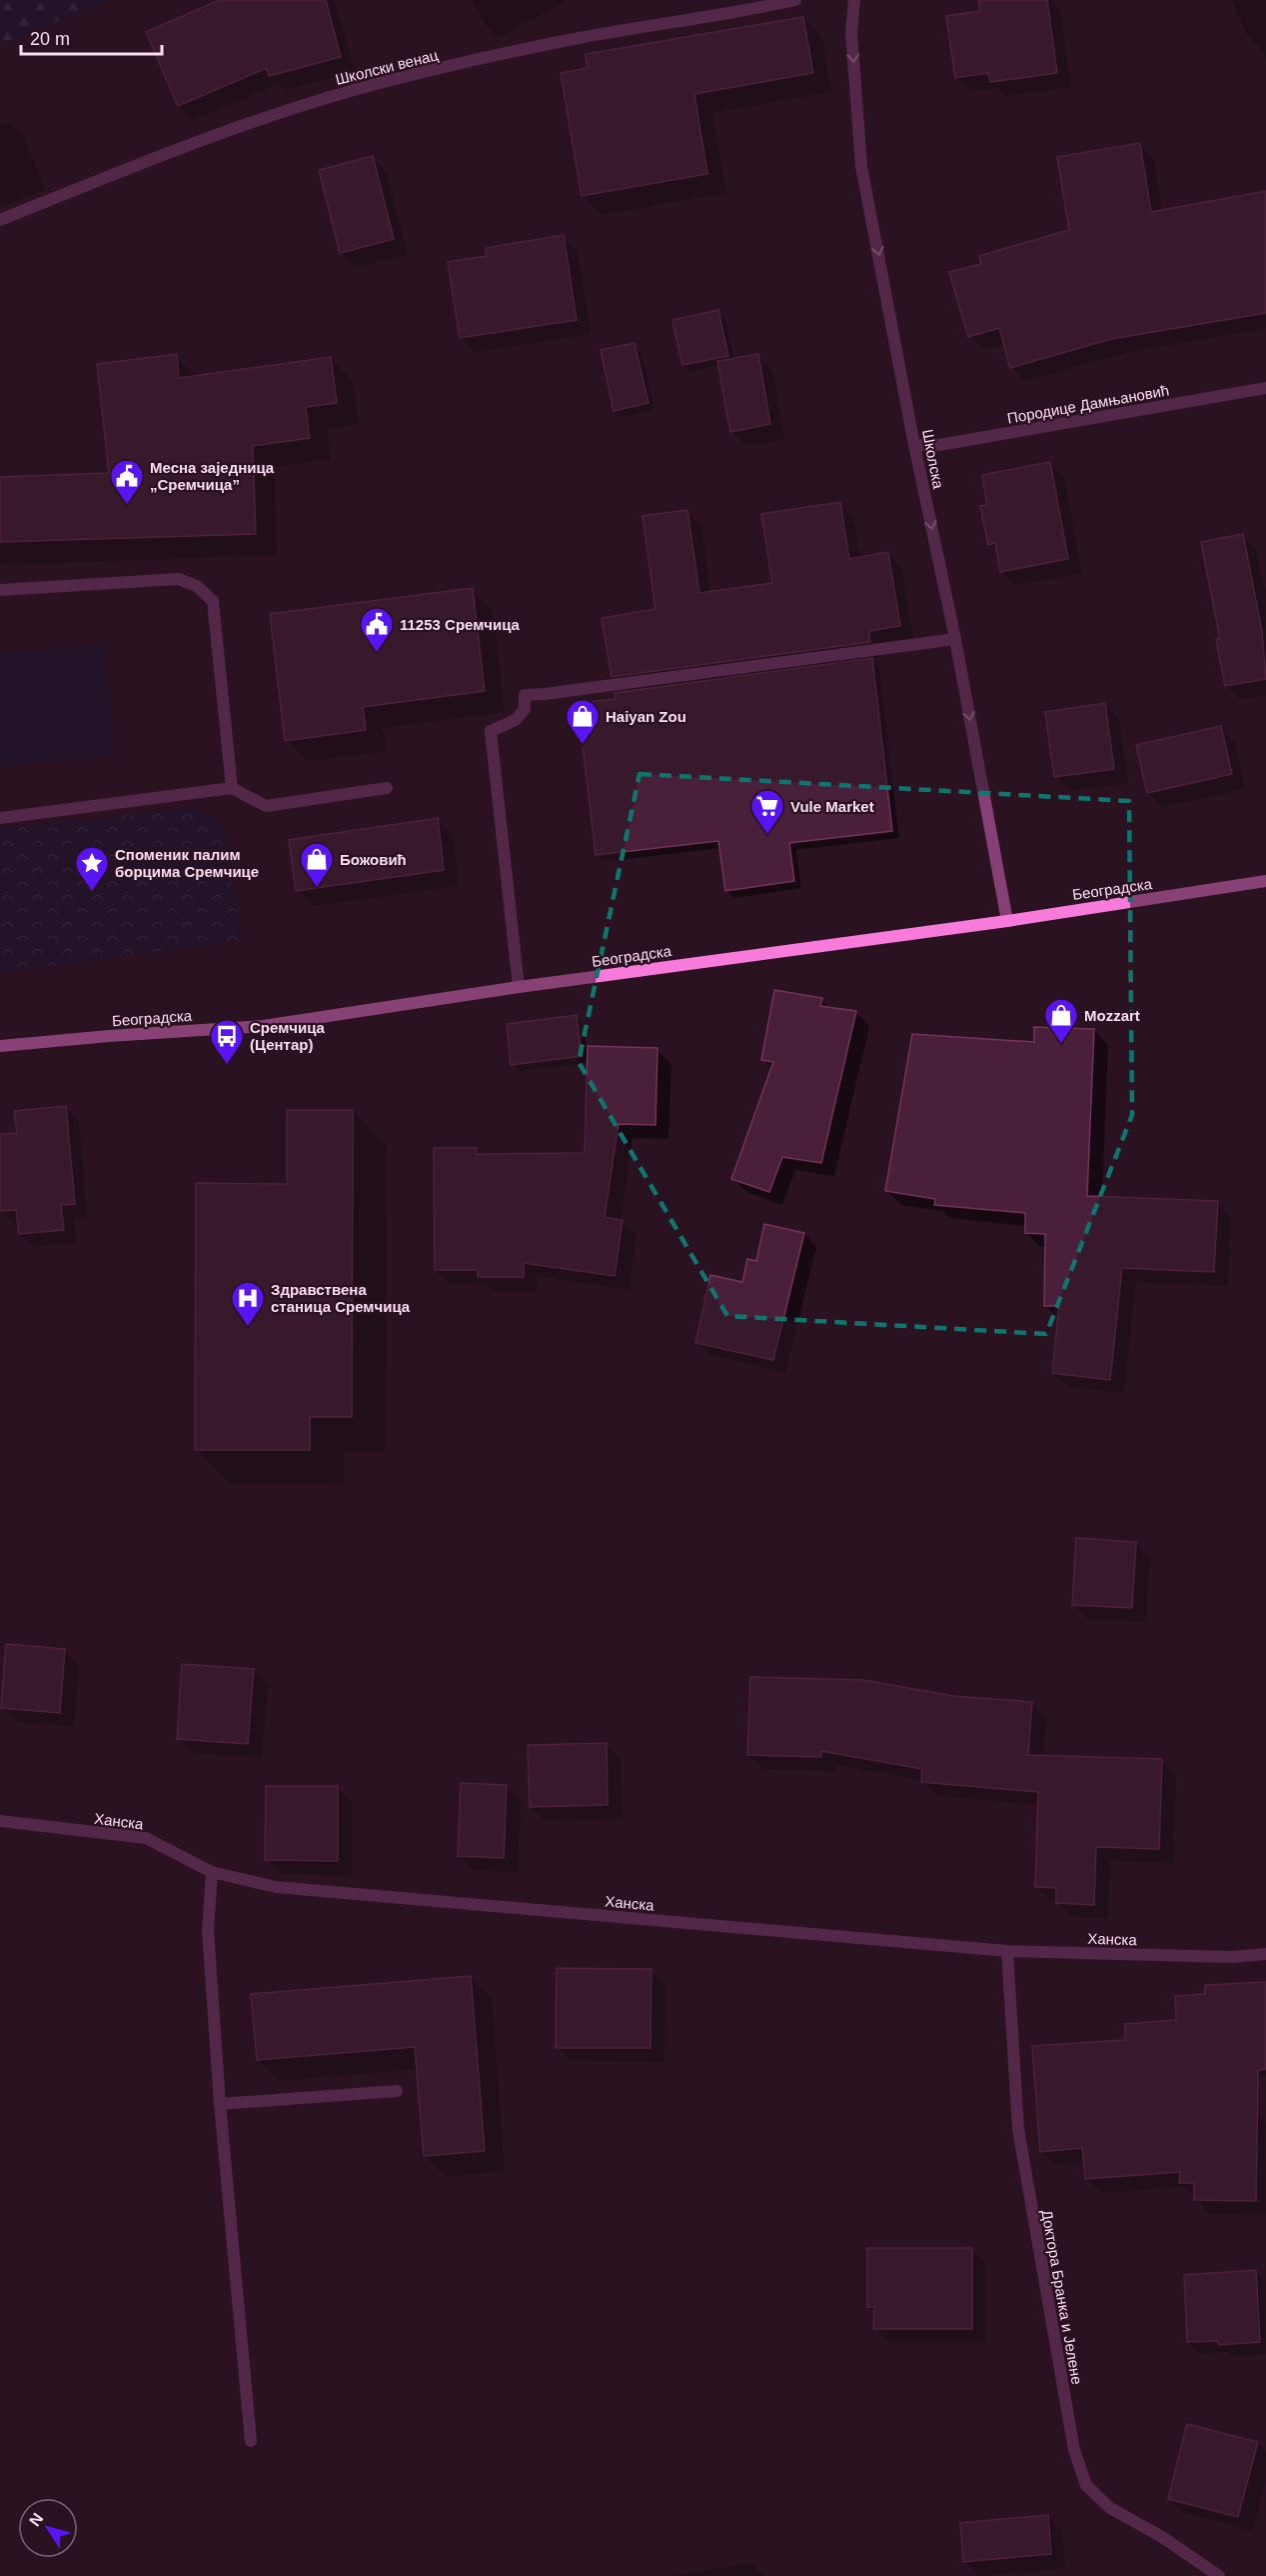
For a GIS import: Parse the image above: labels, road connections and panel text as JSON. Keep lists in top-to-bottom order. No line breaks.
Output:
{"streets":{"main road":["Београдска"],"street":["Школски венац","Породице Дамњановић","Школска","Ханска","Доктора Бранка и Јелене"]},"crossings":[["Породице Дамњановић","Школска"],["Школска","Београдска"],["Ханска","Доктора Бранка и Јелене"]],"one_way":["Школска"],"places":{"public building":["Месна заједница „Сремчица”","11253 Сремчица"],"shop":["Haiyan Zou","Божовић","Mozzart"],"supermarket":["Vule Market"],"place":["Споменик палим борцима Сремчице"],"bus stop":["Сремчица (Центар)"],"hospital":["Здравствена станица Сремчица"]},"scale_bar":"20 m","north":"top left"}
